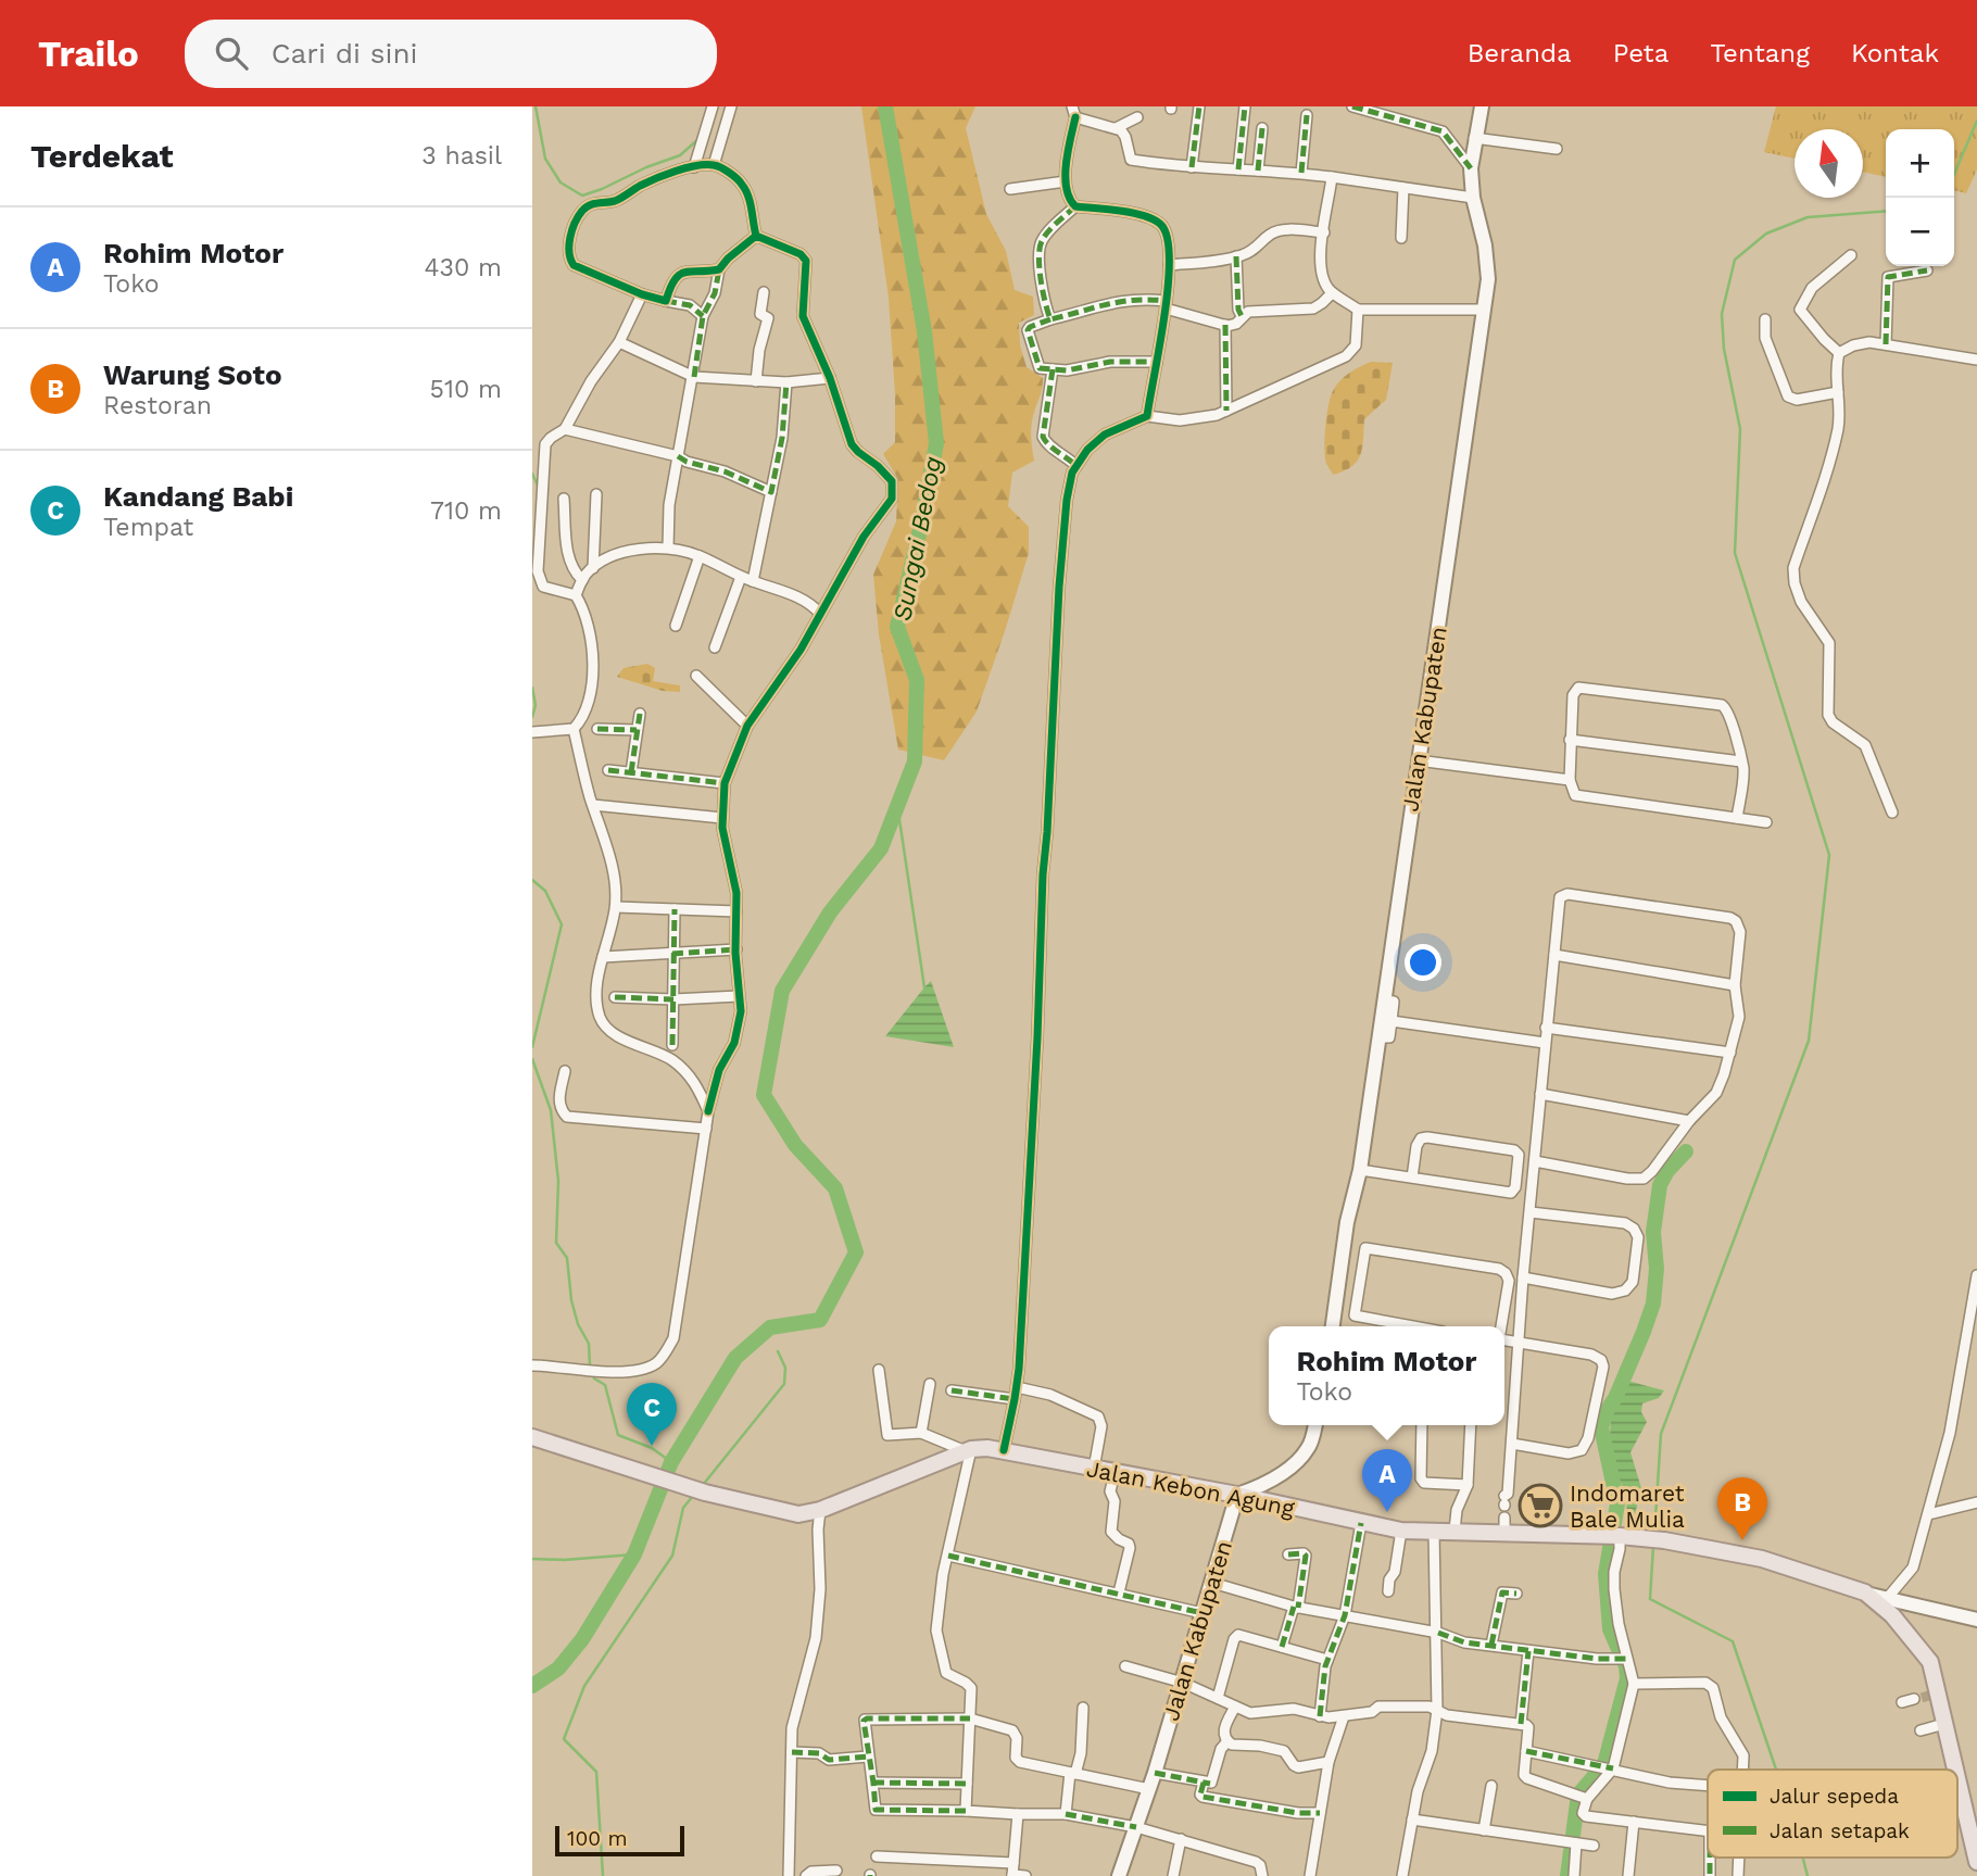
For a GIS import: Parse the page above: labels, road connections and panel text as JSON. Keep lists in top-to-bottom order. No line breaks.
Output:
{"streets":{"main road":["Jalan Kabupaten","Jalan Kebon Agung"]},"crossings":[["Jalan Kabupaten","Jalan Kebon Agung"]],"water":["Sungai Bedog"],"places":{"supermarket":["Indomaret Bale Mulia"]},"legend":["Jalur sepeda","Jalan setapak"],"scale_bar":"100 m","north":"top","page":{"header":"Trailo","search":"Cari di sini","nav":["Beranda","Peta","Tentang","Kontak"],"heading":["Terdekat","3 hasil"],"map_buttons":["+","−"],"list":[{"mark":"A","name":"Rohim Motor","note":"Toko","value":"430 m"},{"mark":"B","name":"Warung Soto","note":"Restoran","value":"510 m"},{"mark":"C","name":"Kandang Babi","note":"Tempat","value":"710 m"}],"popup":["Rohim Motor","Toko"],"pins":["C","A","B"],"scale":"100 m"}}
